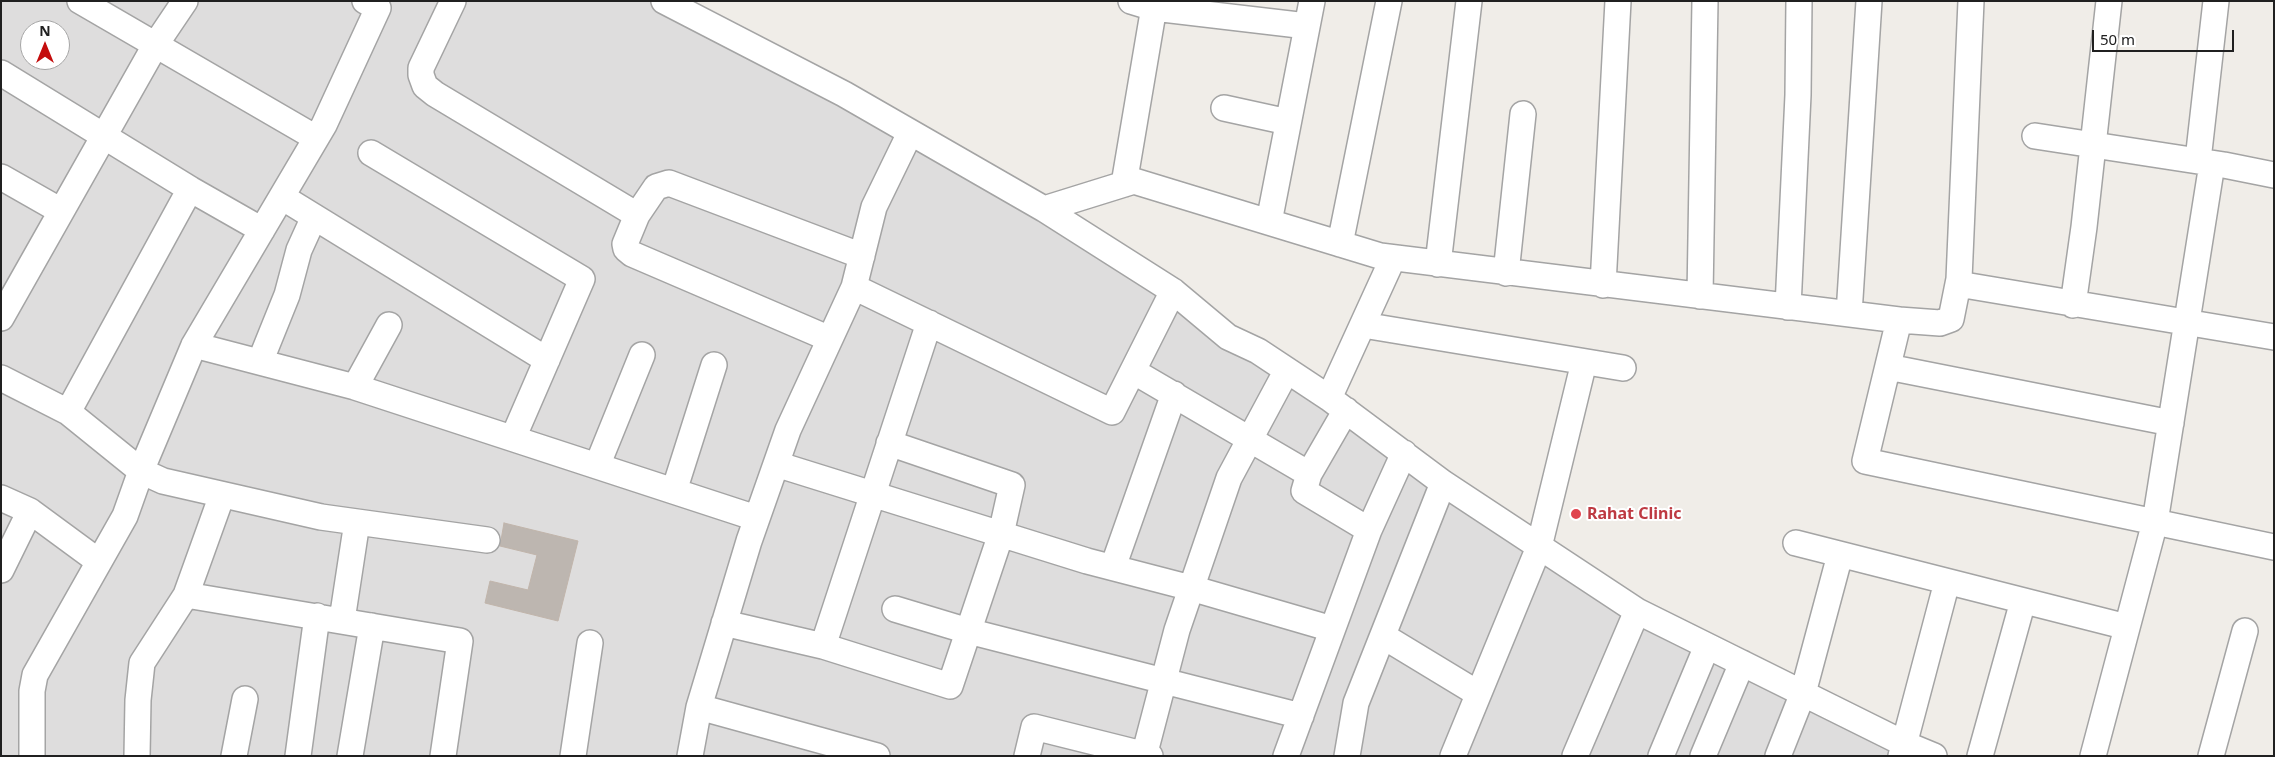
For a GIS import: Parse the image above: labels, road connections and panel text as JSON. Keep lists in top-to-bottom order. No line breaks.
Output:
{"places":["Rahat Clinic"],"scale_bar":"50 m","north":"top"}
